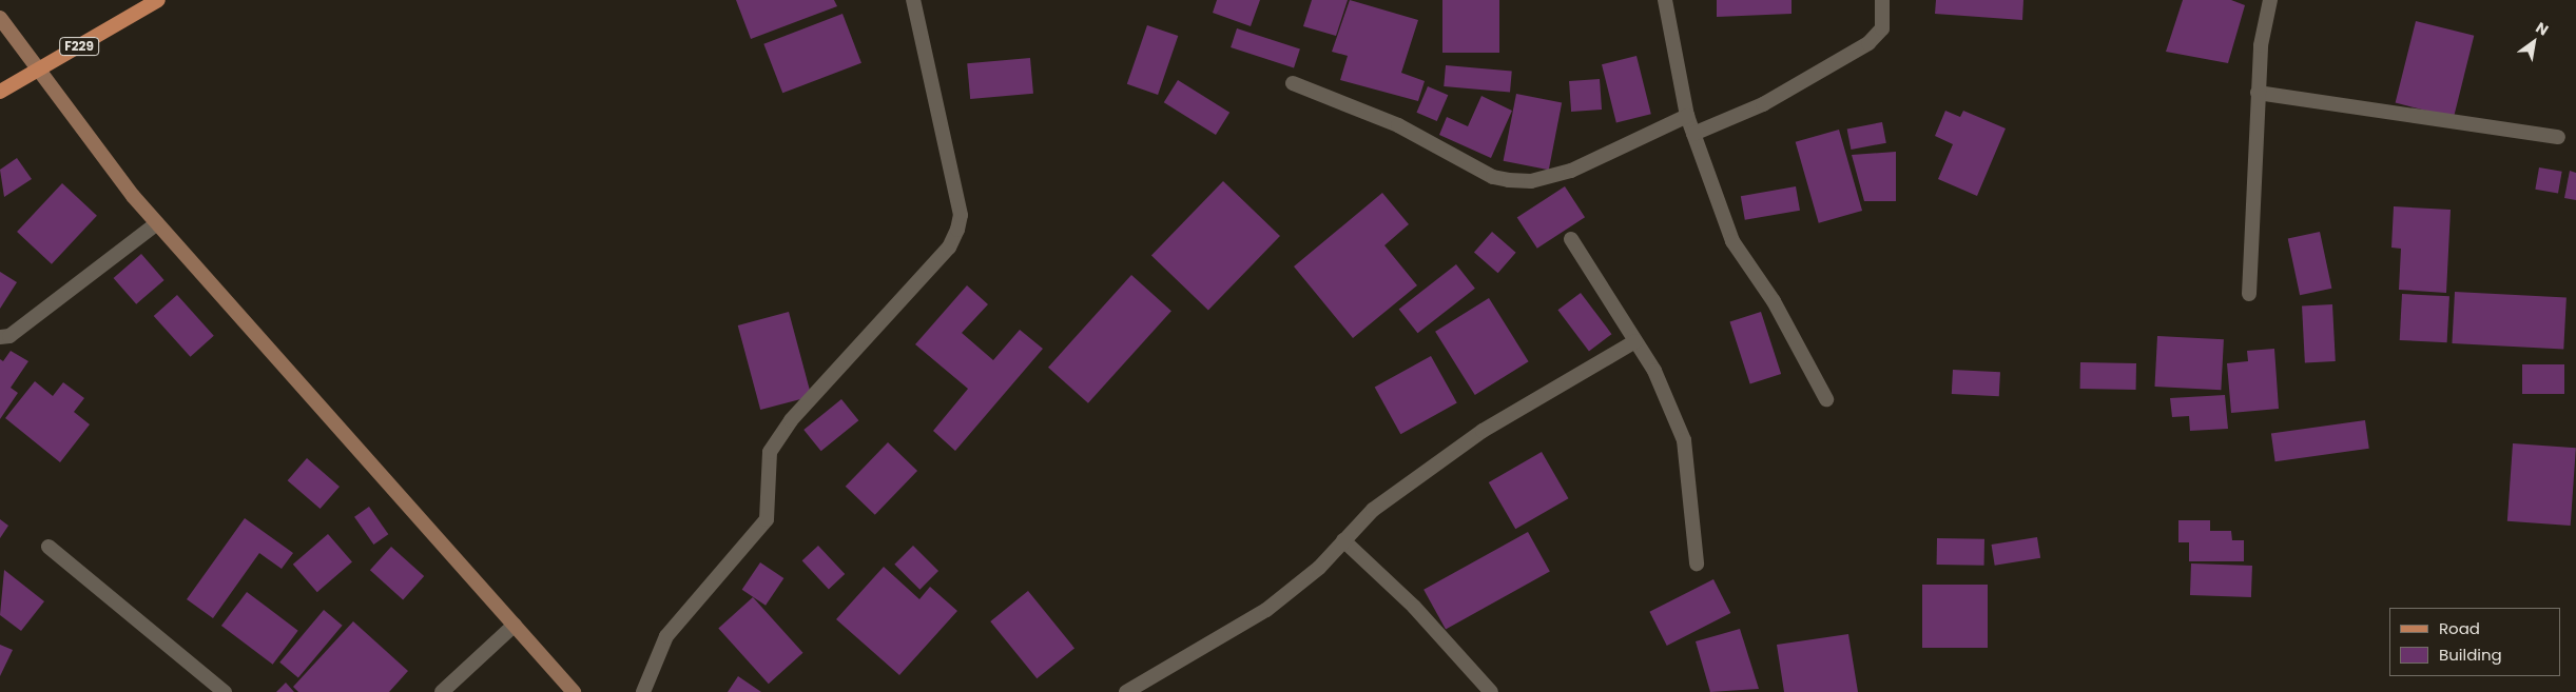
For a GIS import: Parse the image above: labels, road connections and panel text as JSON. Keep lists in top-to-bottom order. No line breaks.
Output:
{"streets":{"main road":["F229"]},"legend":["Road","Building"],"north":"top right"}
